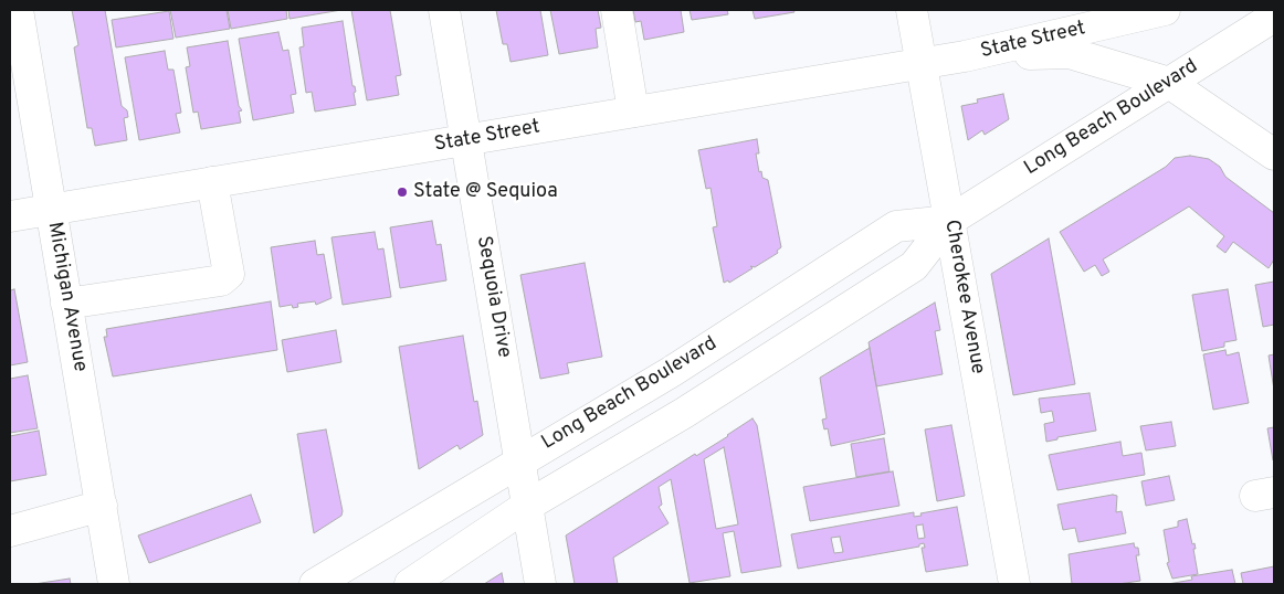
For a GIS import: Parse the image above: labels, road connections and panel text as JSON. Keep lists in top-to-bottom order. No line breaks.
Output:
{"streets":{"main road":["State Street","Long Beach Boulevard","Michigan Avenue","Sequoia Drive","Cherokee Avenue"]},"crossings":[["State Street","Long Beach Boulevard"],["State Street","Michigan Avenue"],["State Street","Sequoia Drive"],["State Street","Cherokee Avenue"],["Long Beach Boulevard","Sequoia Drive"],["Long Beach Boulevard","Cherokee Avenue"]],"places":["State @ Sequioa"]}
